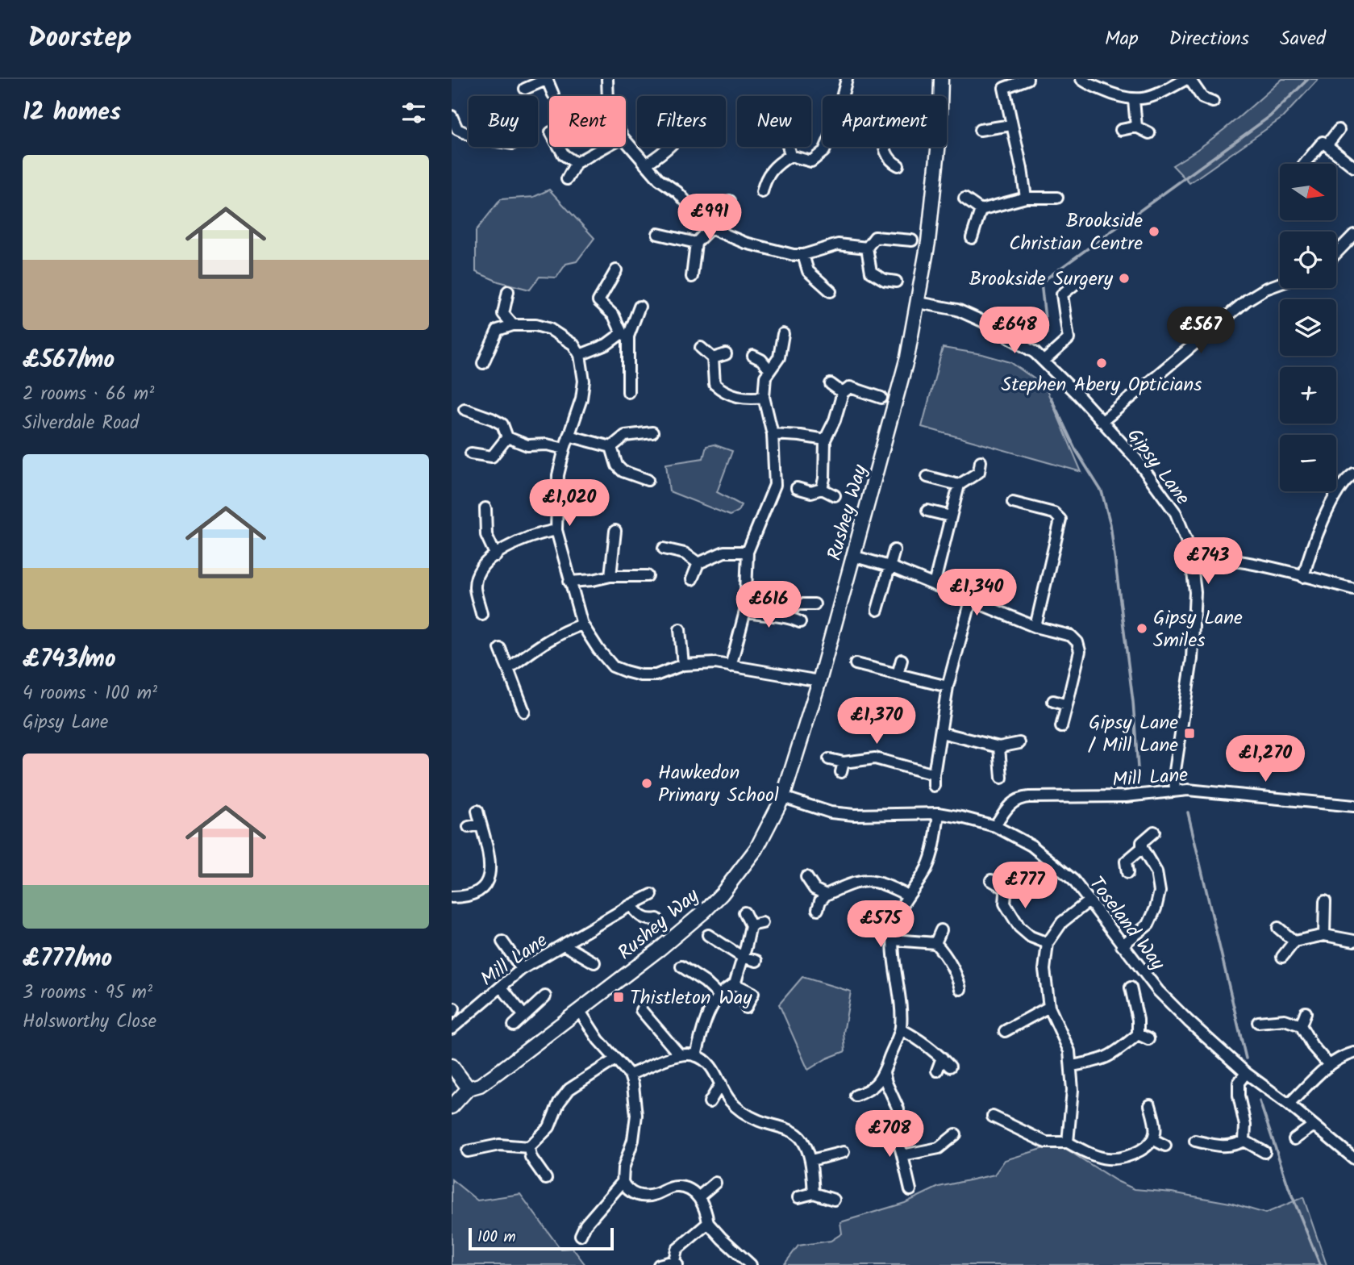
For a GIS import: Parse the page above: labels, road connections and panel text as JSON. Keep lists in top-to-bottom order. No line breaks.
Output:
{"streets":{"street":["Gipsy Lane","Rushey Way","Mill Lane","Toseland Way"]},"crossings":[["Gipsy Lane","Rushey Way"],["Gipsy Lane","Mill Lane"],["Rushey Way","Toseland Way"],["Mill Lane","Toseland Way"]],"places":{"other":["Brookside Christian Centre","Brookside Surgery","Stephen Abery Opticians","Gipsy Lane Smiles","Hawkedon Primary School"],"transit":["Gipsy Lane / Mill Lane","Thistleton Way"]},"scale_bar":"100 m","north":"right","page":{"header":"Doorstep","nav":["Map","Directions","Saved"],"heading":"12 homes","chip":["Buy","Rent","Filters","New","Apartment"],"list":[{"name":"£567/mo","note":"2 rooms · 66 m² · Silverdale Road"},{"name":"£743/mo","note":"4 rooms · 100 m² · Gipsy Lane"},{"name":"£777/mo","note":"3 rooms · 95 m² · Holsworthy Close"}],"map_buttons":["+","−"],"price":["£991","£648","£567","£1,020","£743","£1,340","£616","£1,370","£1,270","£777","£575","£708"],"scale":"100 m"}}
